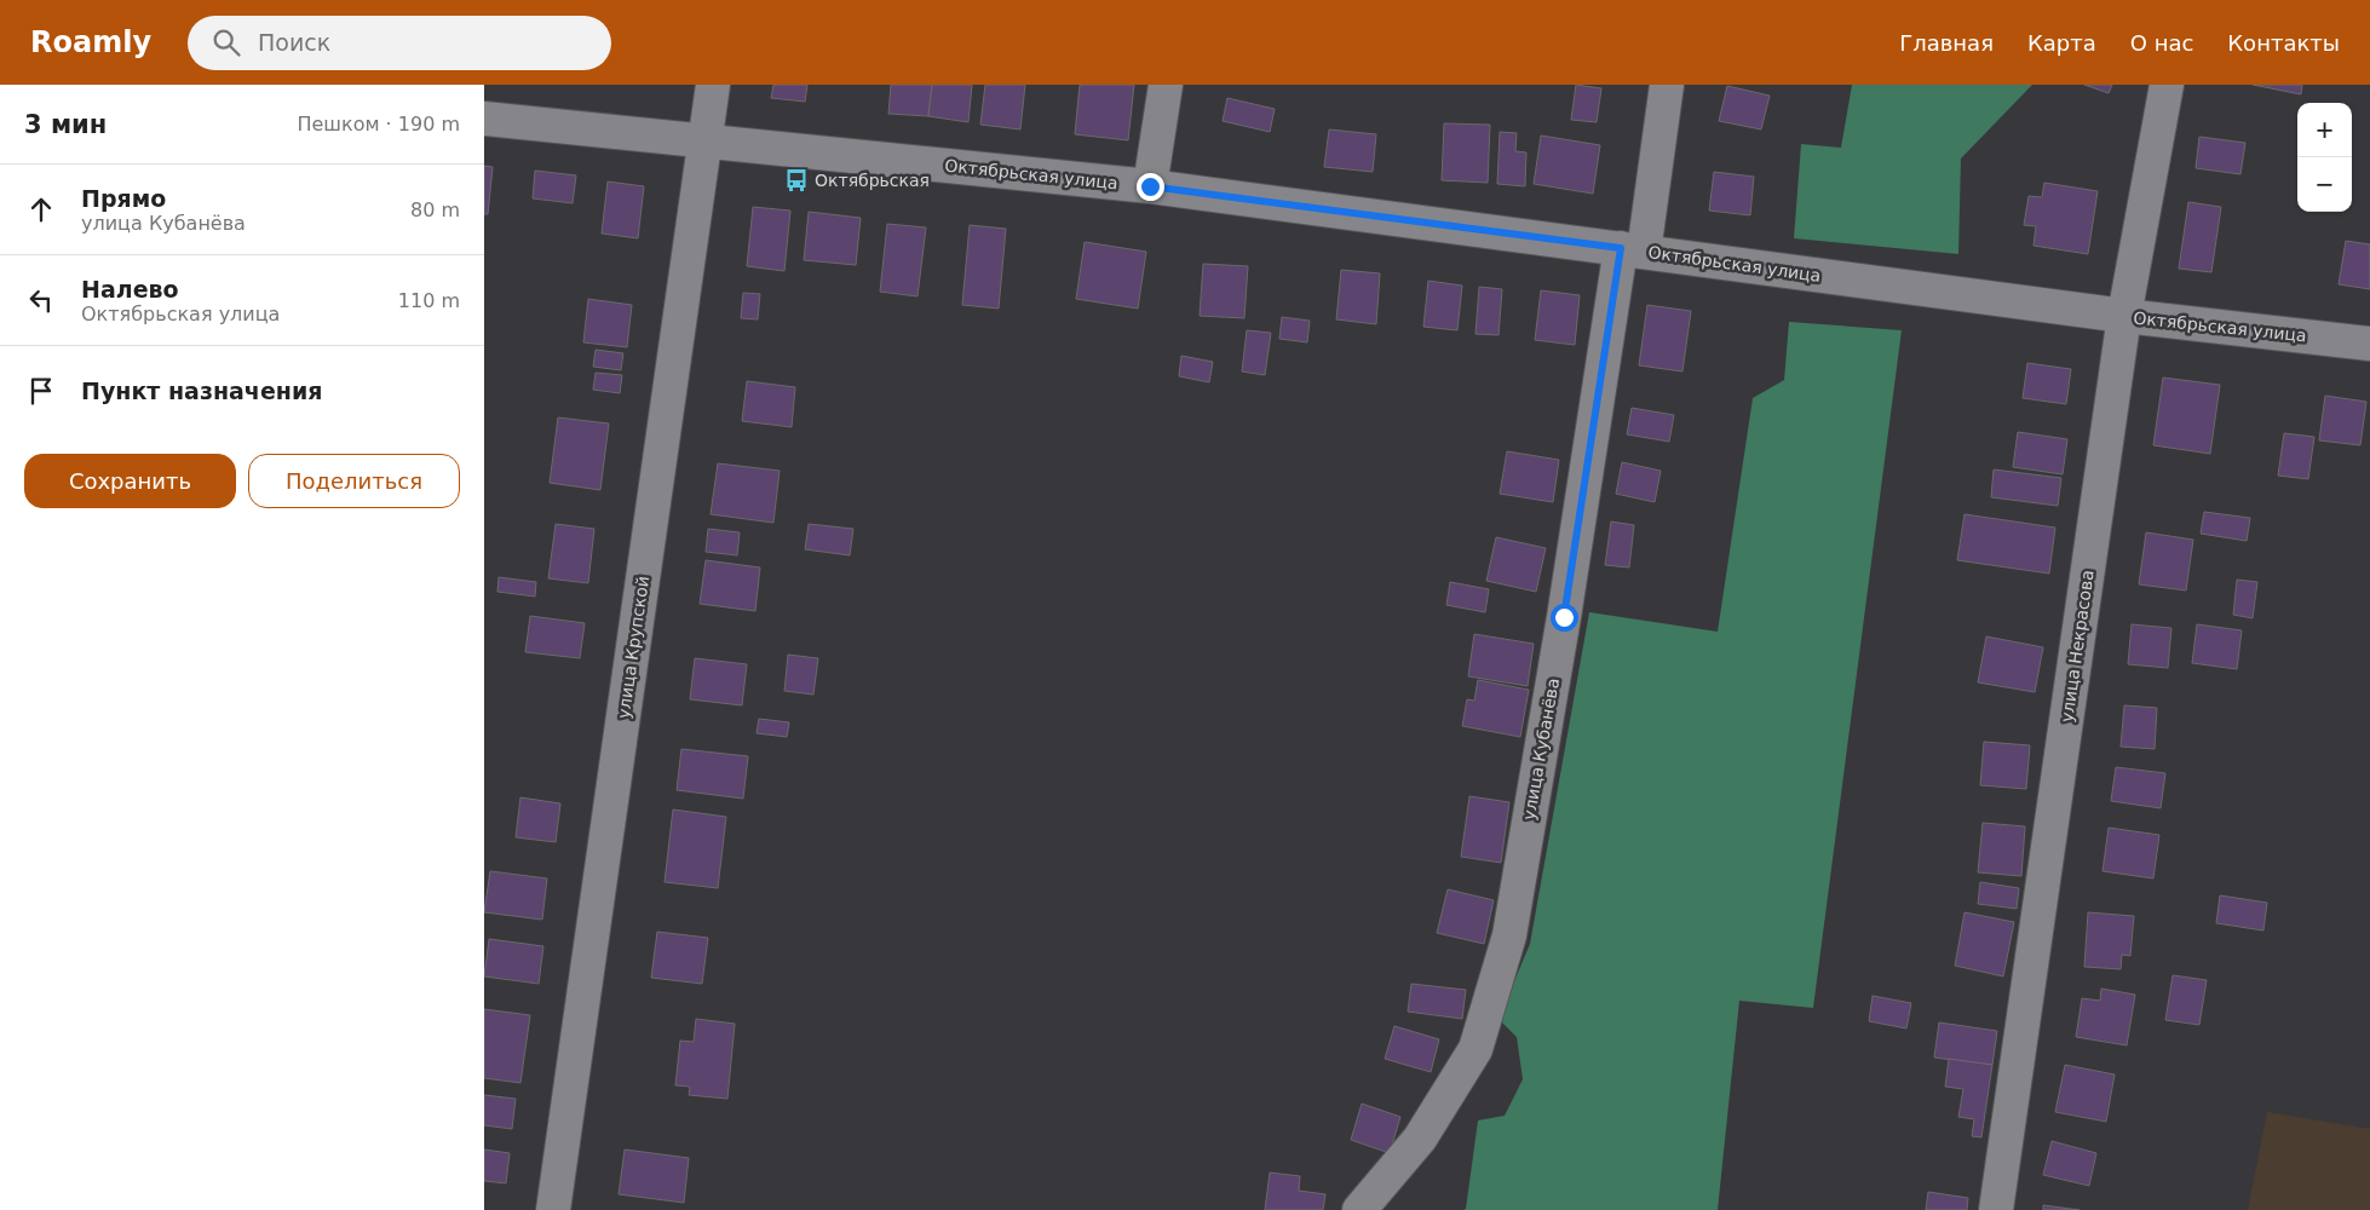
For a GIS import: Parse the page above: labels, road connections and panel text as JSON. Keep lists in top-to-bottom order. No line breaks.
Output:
{"streets":{"street":["Октябрьская улица","улица Некрасова","улица Крупской","улица Кубанёва"]},"crossings":[["Октябрьская улица","улица Некрасова"],["Октябрьская улица","улица Крупской"],["Октябрьская улица","улица Кубанёва"]],"places":{"bus stop":["Октябрьская"]},"page":{"header":"Roamly","search":"Поиск","nav":["Главная","Карта","О нас","Контакты"],"heading":["3 мин","Пешком · 190 m"],"map_buttons":["+","−"],"list":[["Прямо","улица Кубанёва","80 m"],["Налево","Октябрьская улица","110 m"],"Пункт назначения"],"buttons":["Сохранить","Поделиться"]}}
